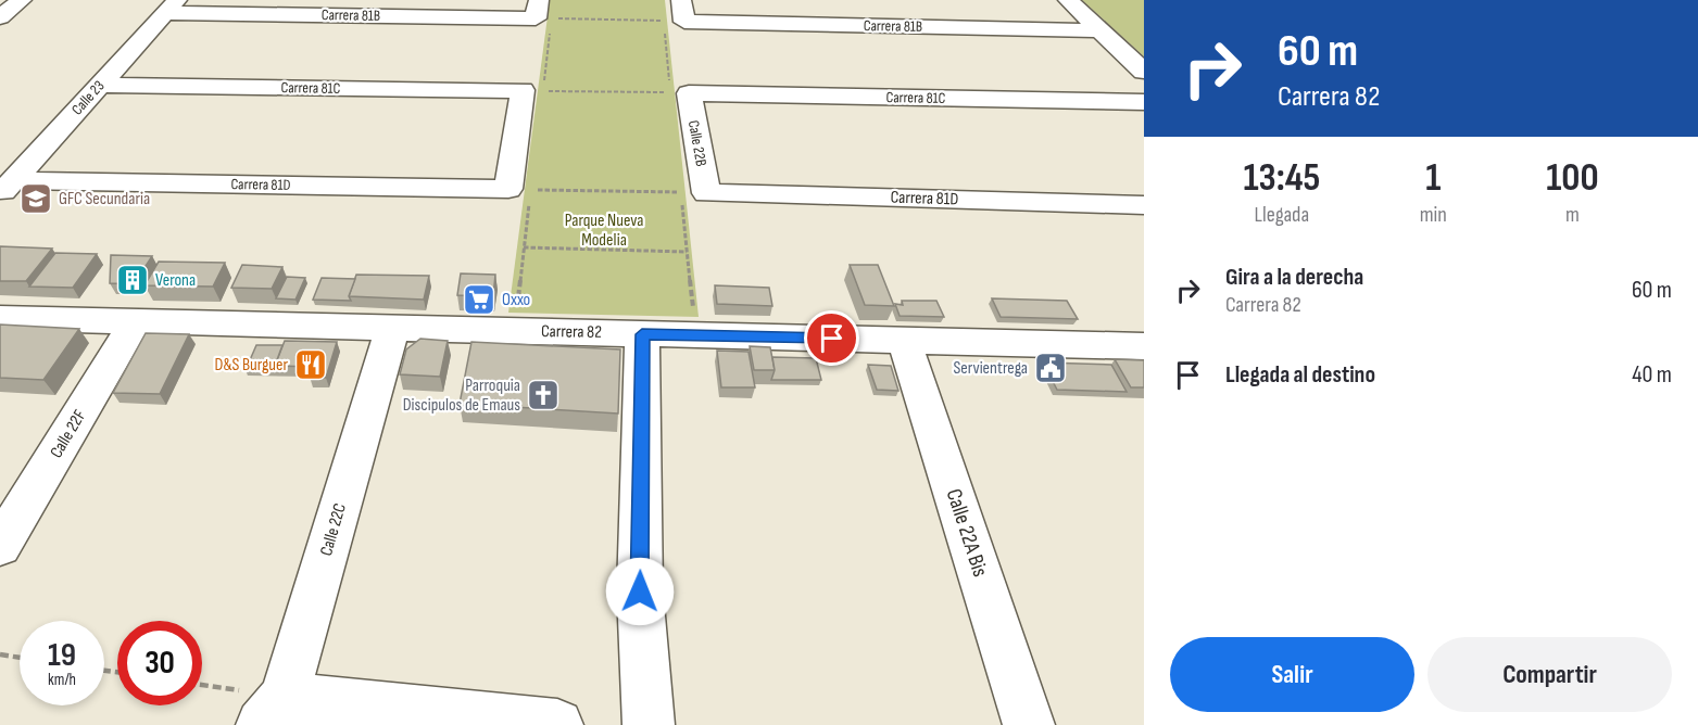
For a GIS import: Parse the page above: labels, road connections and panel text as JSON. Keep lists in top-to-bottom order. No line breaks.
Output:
{"streets":{"street":["Carrera 81B","Carrera 81C","Calle 23","Calle 22B","Carrera 81D","Carrera 82","Calle 22F","Calle 22C","Calle 22A Bis"]},"crossings":[["Carrera 81B","Calle 23"],["Carrera 81C","Calle 23"],["Carrera 81C","Calle 22B"],["Calle 23","Carrera 81D"],["Calle 22B","Carrera 81D"],["Carrera 82","Calle 22F"],["Carrera 82","Calle 22C"],["Carrera 82","Calle 22A Bis"]],"parks":["Parque Nueva Modelia"],"places":{"school or university":["GFC Secundaria"],"building":["Verona"],"supermarket":["Oxxo"],"restaurant":["D&S Burguer"],"public building":["Servientrega"],"church":["Parroquia Discipulos de Emaus"]},"page":{"turn":["60 m","Carrera 82"],"eta":["13:45","Llegada","1","min","100","m"],"list":[{"name":"Gira a la derecha","note":"Carrera 82","value":"60 m"},{"name":"Llegada al destino","value":"40 m"}],"speed":"19 km/h","limit":"30","buttons":["Salir","Compartir"]}}
